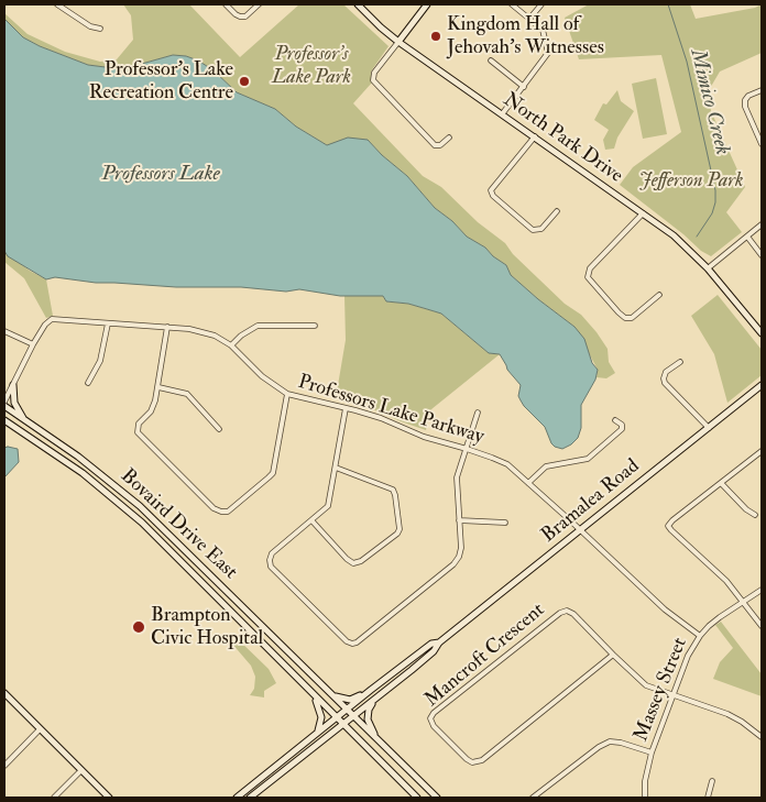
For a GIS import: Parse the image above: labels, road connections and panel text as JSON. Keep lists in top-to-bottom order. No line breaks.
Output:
{"streets":{"main road":["North Park Drive","Bramalea Road","Bovaird Drive East"],"street":["Professors Lake Parkway","Mancroft Crescent","Massey Street"]},"crossings":[["Professors Lake Parkway","Bramalea Road"],["Professors Lake Parkway","Massey Street"],["Bramalea Road","Bovaird Drive East"],["Mancroft Crescent","Massey Street"]],"water":["Mimico Creek","Professors Lake"],"parks":["Professor's Lake Park","Jefferson Park"],"places":["Kingdom Hall of Jehovah's Witnesses","Professor's Lake Recreation Centre","Brampton Civic Hospital"]}
